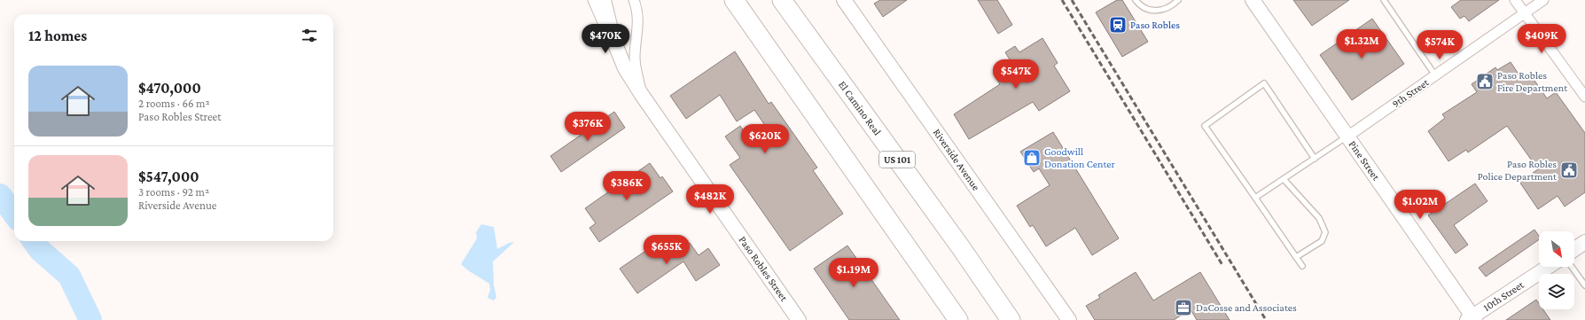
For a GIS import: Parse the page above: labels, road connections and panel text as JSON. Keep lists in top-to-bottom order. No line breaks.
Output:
{"streets":{"highway":["El Camino Real","US 101"],"street":["9th Street","Riverside Avenue","Pine Street","Paso Robles Street","10th Street"]},"crossings":[["9th Street","Pine Street"],["Pine Street","10th Street"]],"places":{"station":["Paso Robles"],"public building":["Paso Robles Fire Department","Paso Robles Police Department"],"shop":["Goodwill Donation Center"],"office":["DaCosse and Associates"]},"north":"bottom right","page":{"heading":"12 homes","price":["$470K","$409K","$1.32M","$574K","$547K","$376K","$620K","$386K","$482K","$1.02M","$655K","$1.19M"],"list":[{"name":"$470,000","note":"2 rooms · 66 m² · Paso Robles Street"},{"name":"$547,000","note":"3 rooms · 92 m² · Riverside Avenue"}]}}
